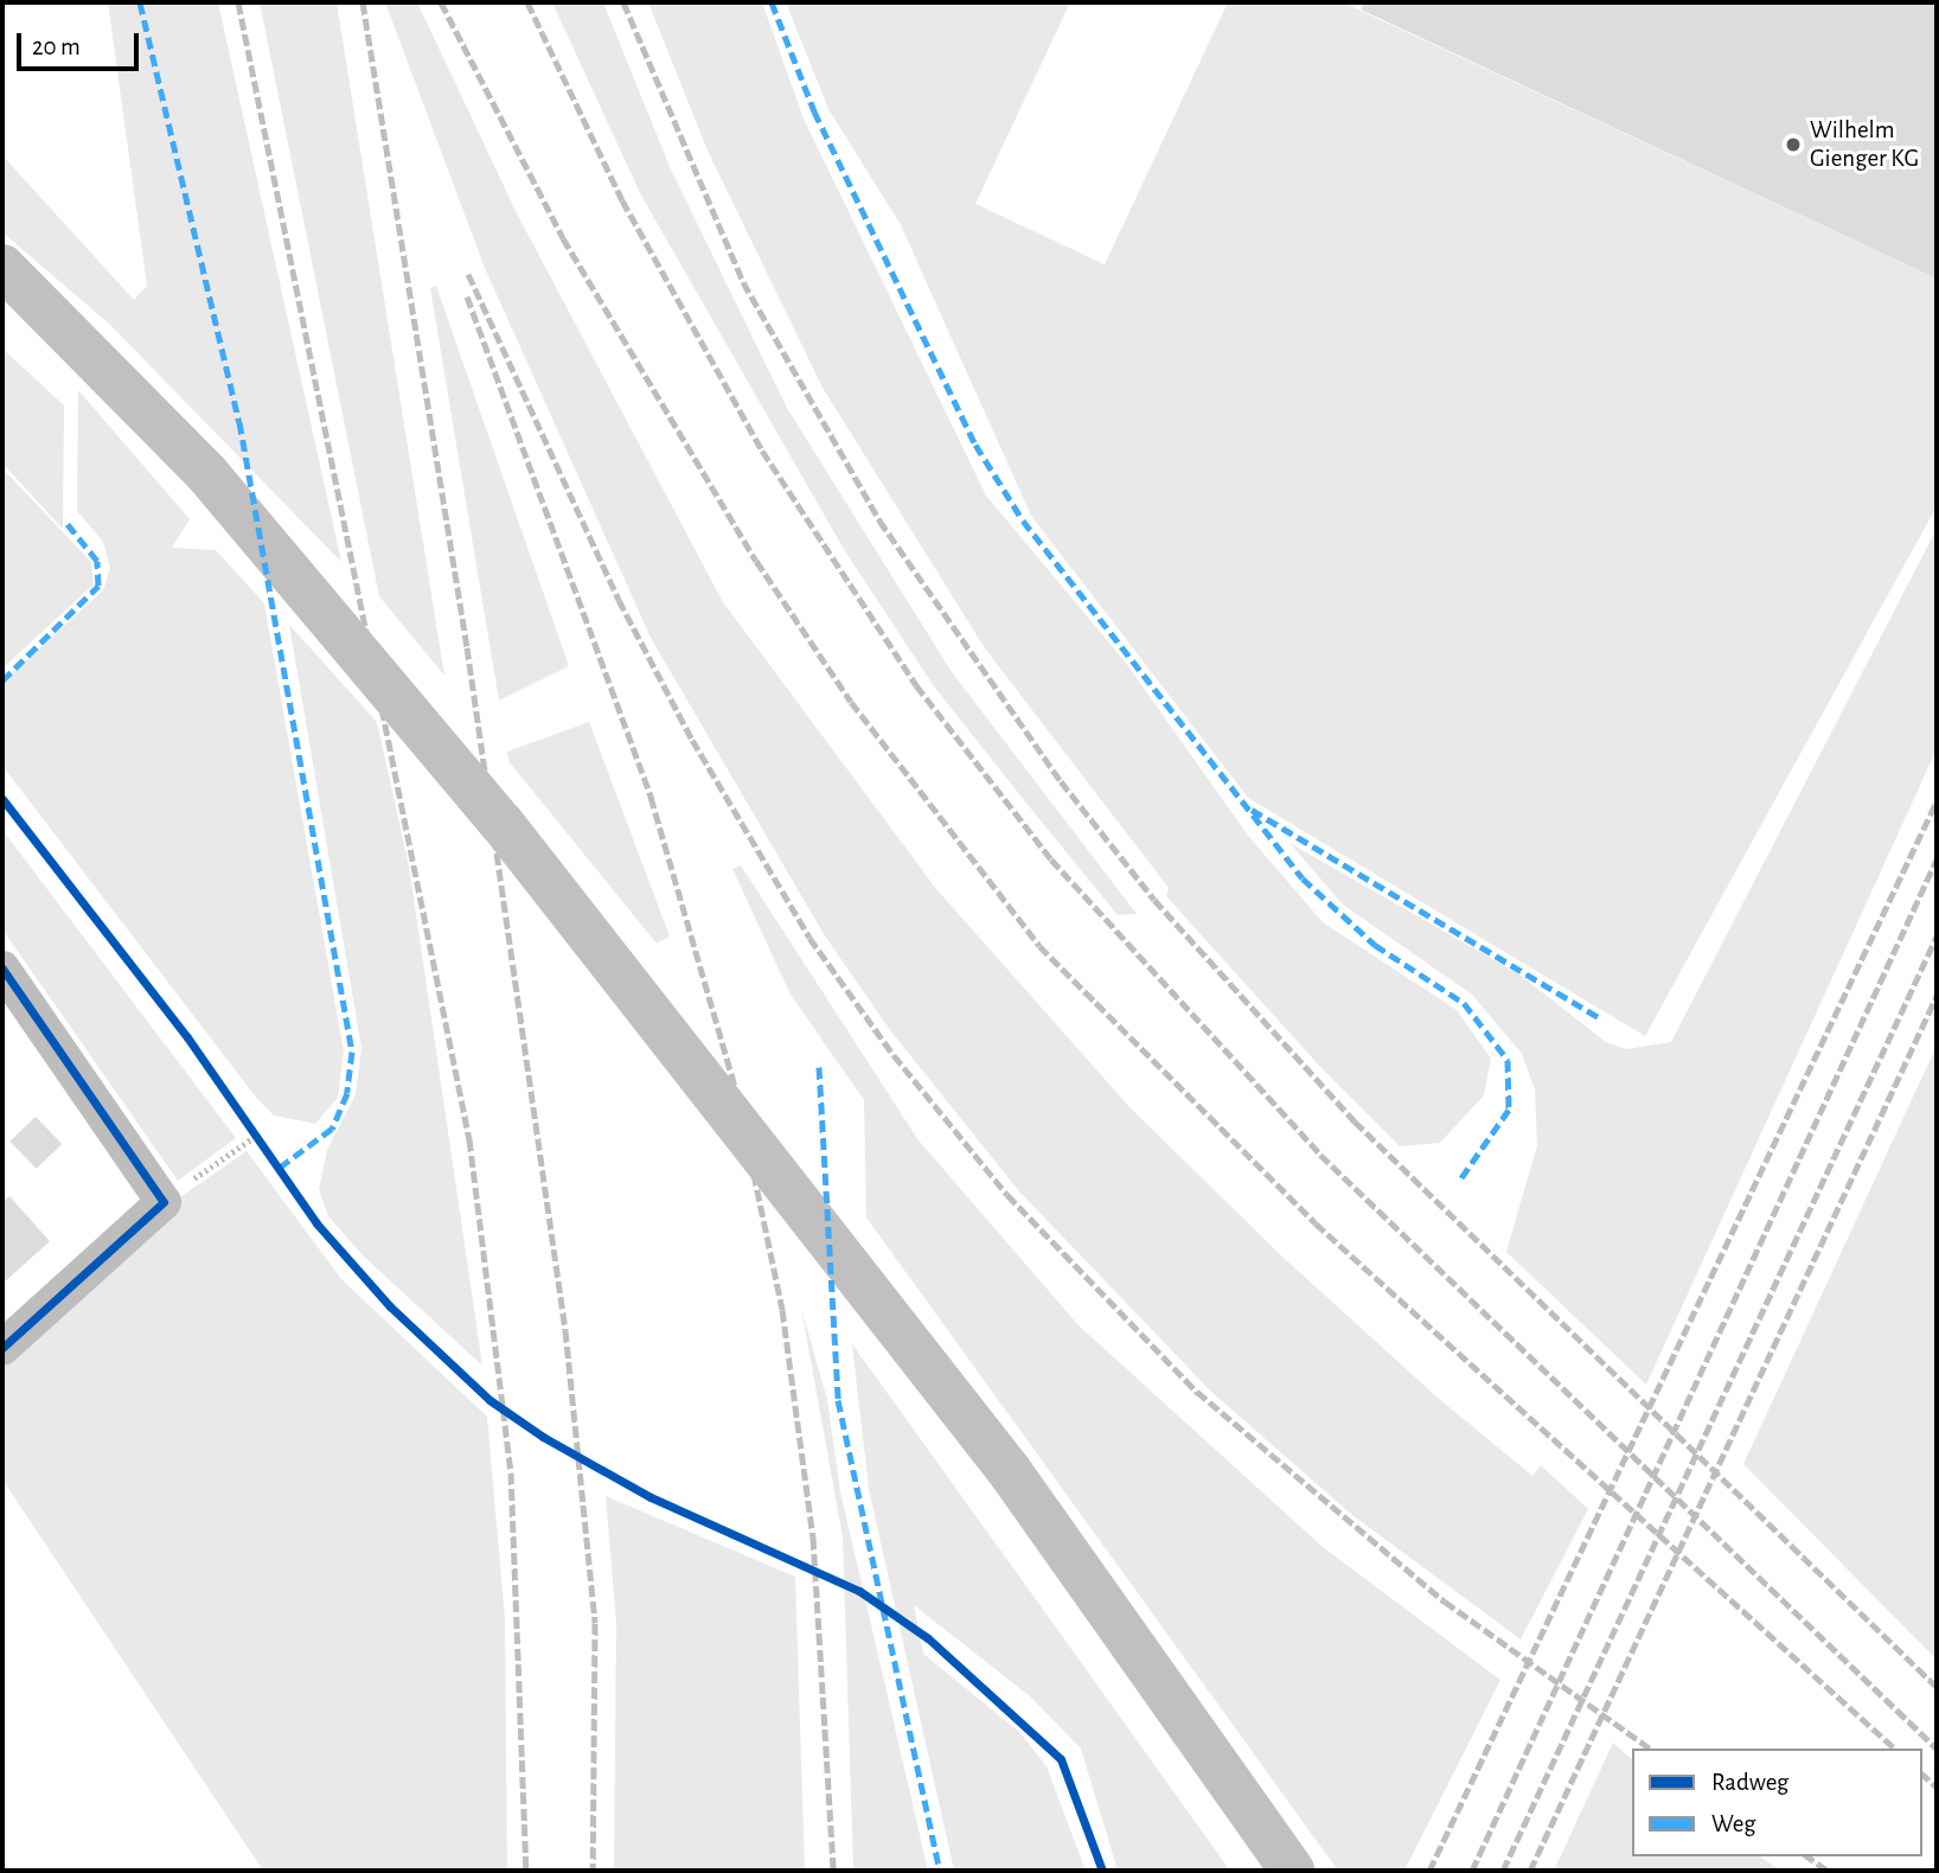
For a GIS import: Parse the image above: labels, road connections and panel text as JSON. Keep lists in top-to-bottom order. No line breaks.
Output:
{"places":["Wilhelm Gienger KG"],"legend":["Radweg","Weg"],"scale_bar":"20 m"}
